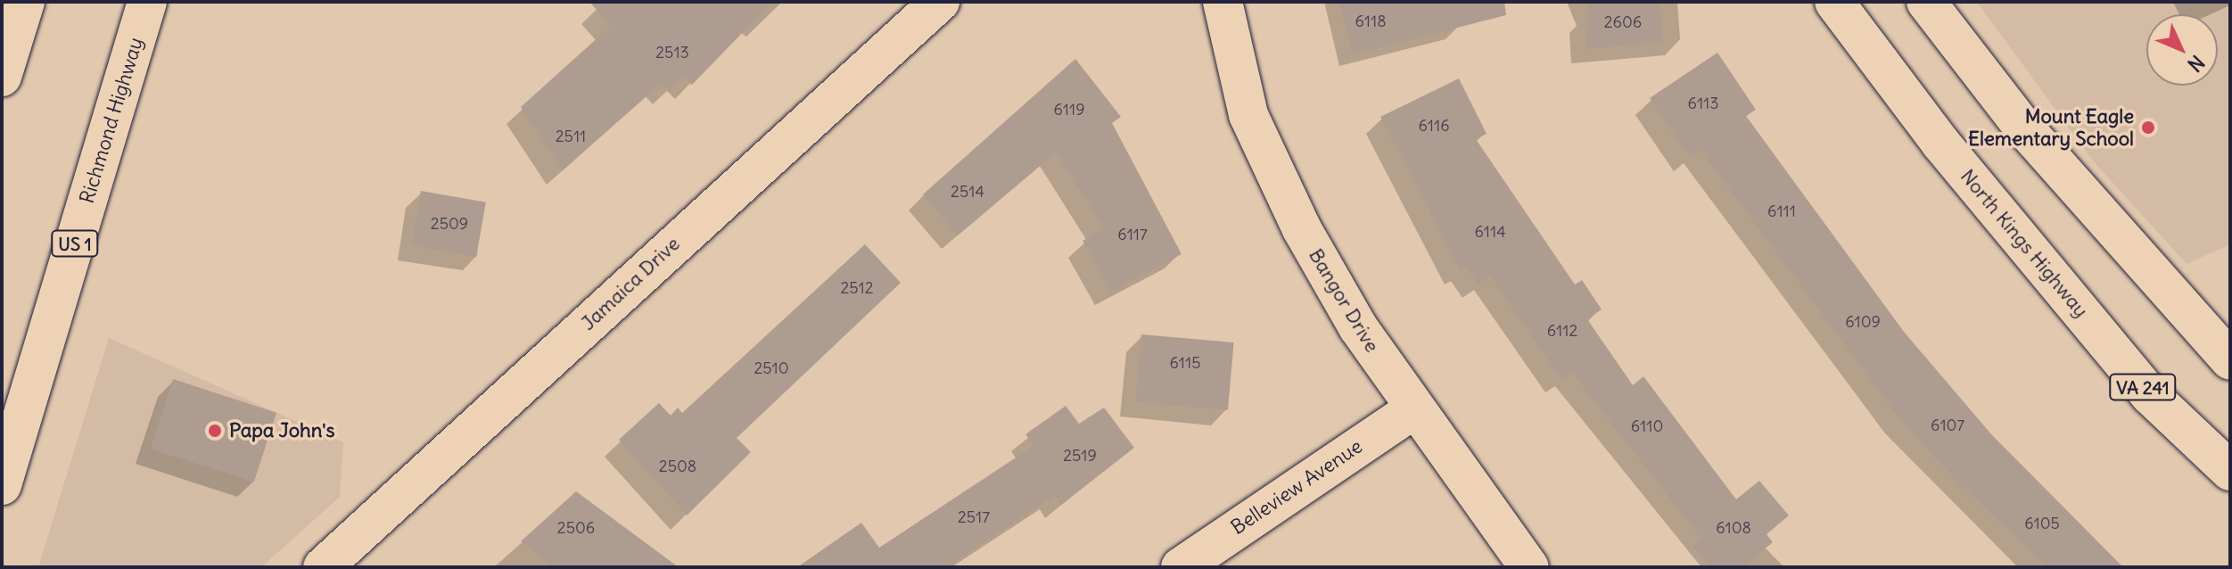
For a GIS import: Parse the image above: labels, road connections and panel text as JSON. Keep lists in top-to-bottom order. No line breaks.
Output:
{"streets":{"main road":["Richmond Highway","US 1","North Kings Highway","Jamaica Drive","Bangor Drive","VA 241","Belleview Avenue"]},"crossings":[["Bangor Drive","Belleview Avenue"]],"places":["Mount Eagle Elementary School","Papa John's"],"house_numbers":["6118","2606","2513","6113","6119","6116","2511","2514","6111","2509","6114","6117","2512","6109","6112","6115","2510","6107","6110","2519","2508","2517","6105","2506","6108"],"north":"bottom right"}
